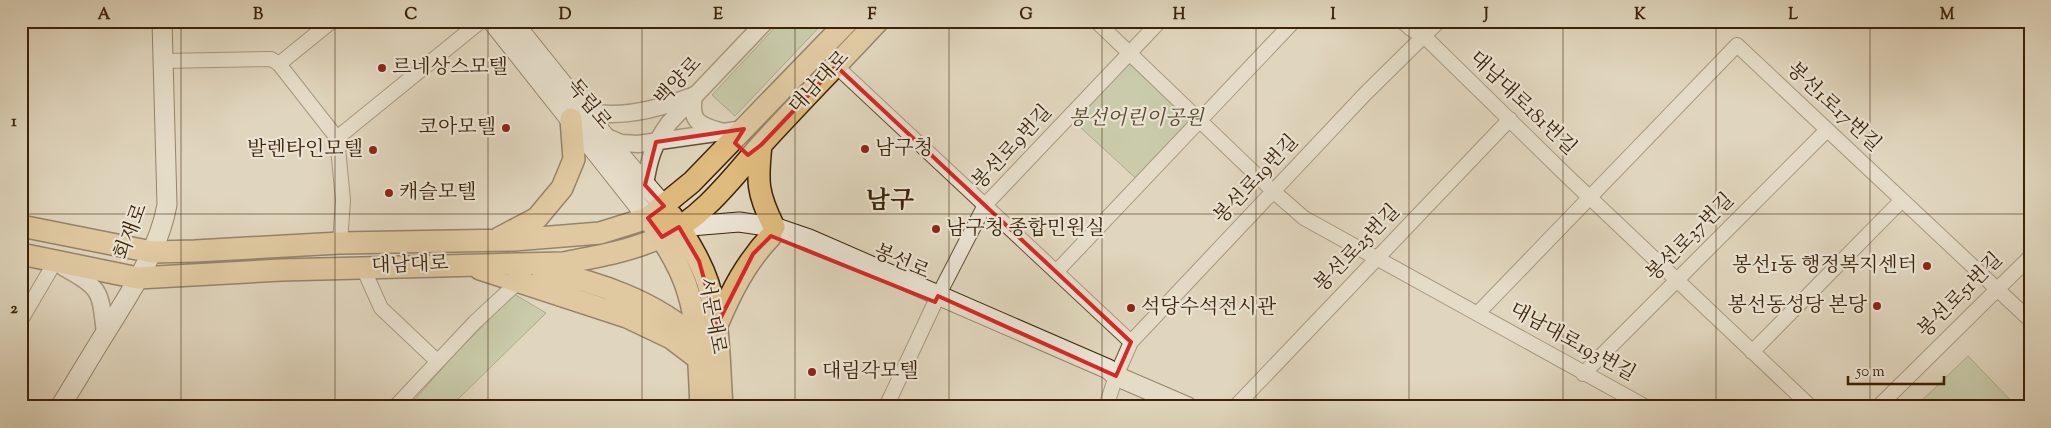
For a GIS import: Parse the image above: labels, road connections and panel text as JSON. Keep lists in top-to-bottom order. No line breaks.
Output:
{"streets":{"main road":["대남대로","독립로","회재로","봉선로","서문대로"],"street":["백양로","대남대로181번길","봉선1로17번길","봉선로9번길","봉선로19번길","봉선로37번길","봉선로25번길","봉선로51번길","대남대로193번길"]},"crossings":[["백양로","독립로"],["대남대로","독립로"],["대남대로","회재로"],["대남대로","봉선로"],["대남대로","서문대로"],["대남대로181번길","봉선1로17번길"],["대남대로181번길","봉선로19번길"],["대남대로181번길","봉선로37번길"],["대남대로181번길","봉선로25번길"],["대남대로181번길","대남대로193번길"],["독립로","서문대로"],["봉선1로17번길","봉선로37번길"],["봉선1로17번길","봉선로51번길"],["봉선1로17번길","대남대로193번길"],["봉선로9번길","봉선로"],["봉선로9번길","대남대로193번길"],["봉선로19번길","봉선로"],["봉선로19번길","대남대로193번길"],["봉선로37번길","대남대로193번길"],["봉선로25번길","대남대로193번길"],["봉선로","서문대로"]],"districts":["남구"],"parks":["봉선어린이공원"],"places":["르네상스모텔","코아모텔","남구청","발렌타인모텔","캐슬모텔","남구청 종합민원실","봉선1동 행정복지센터","봉선동성당 본당","석당수석전시관","대림각모텔"],"scale_bar":"50 m","grid":{"columns":["A","B","C","D","E","F","G","H","I","J","K","L","M"],"rows":["1","2"]}}
